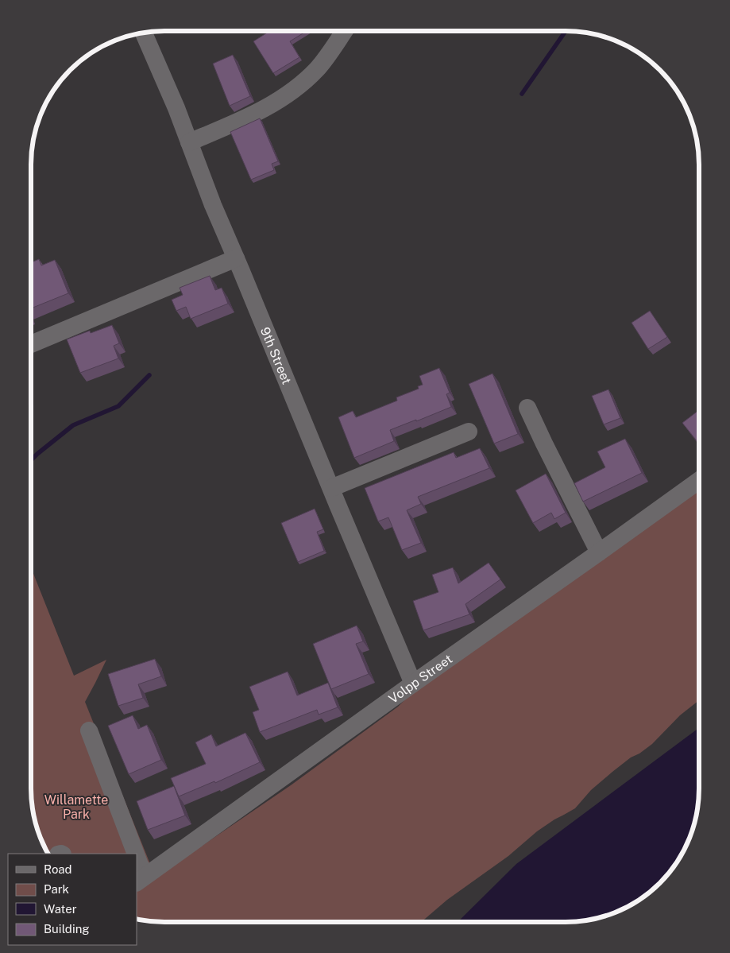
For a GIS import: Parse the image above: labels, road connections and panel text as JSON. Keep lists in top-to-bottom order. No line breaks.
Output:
{"streets":{"street":["9th Street","Volpp Street"]},"crossings":[["9th Street","Volpp Street"]],"parks":["Willamette Park"],"legend":["Road","Park","Water","Building"]}
